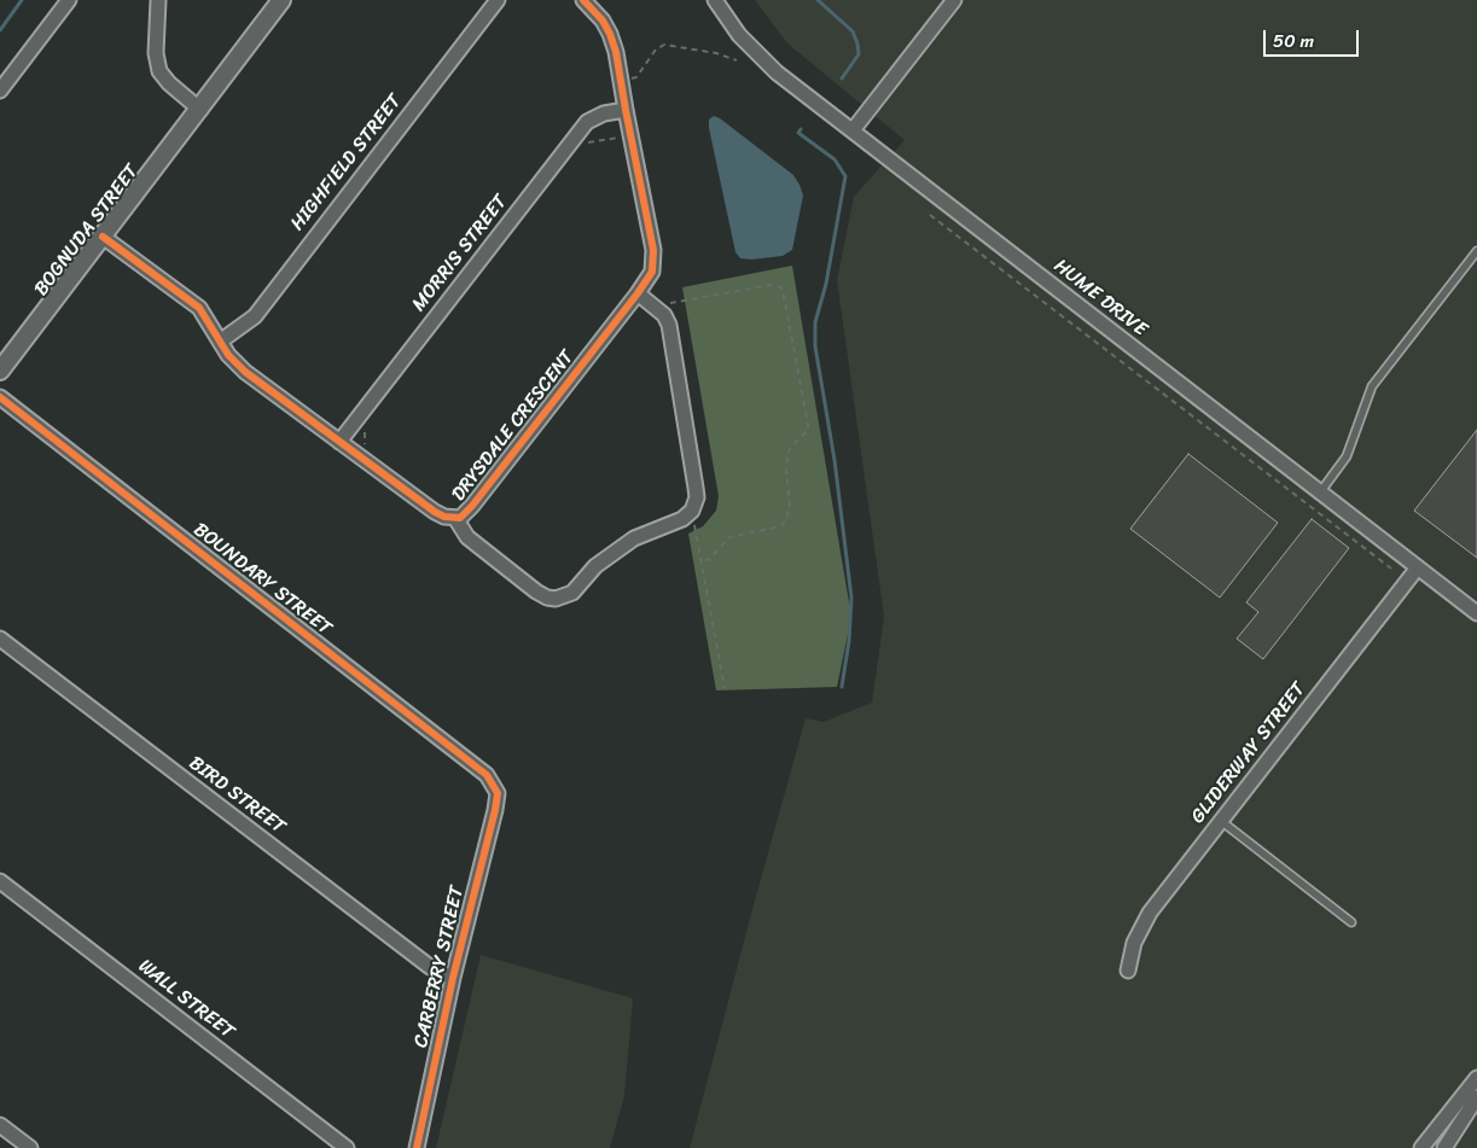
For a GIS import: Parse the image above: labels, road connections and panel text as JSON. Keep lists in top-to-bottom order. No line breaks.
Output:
{"streets":{"street":["HIGHFIELD STREET","BOGNUDA STREET","MORRIS STREET","HUME DRIVE","DRYSDALE CRESCENT","BOUNDARY STREET","GLIDERWAY STREET","BIRD STREET","CARBERRY STREET","WALL STREET"]},"crossings":[["HIGHFIELD STREET","DRYSDALE CRESCENT"],["BOGNUDA STREET","DRYSDALE CRESCENT"],["MORRIS STREET","DRYSDALE CRESCENT"],["HUME DRIVE","GLIDERWAY STREET"],["BOUNDARY STREET","CARBERRY STREET"],["BIRD STREET","CARBERRY STREET"]],"scale_bar":"50 m"}
